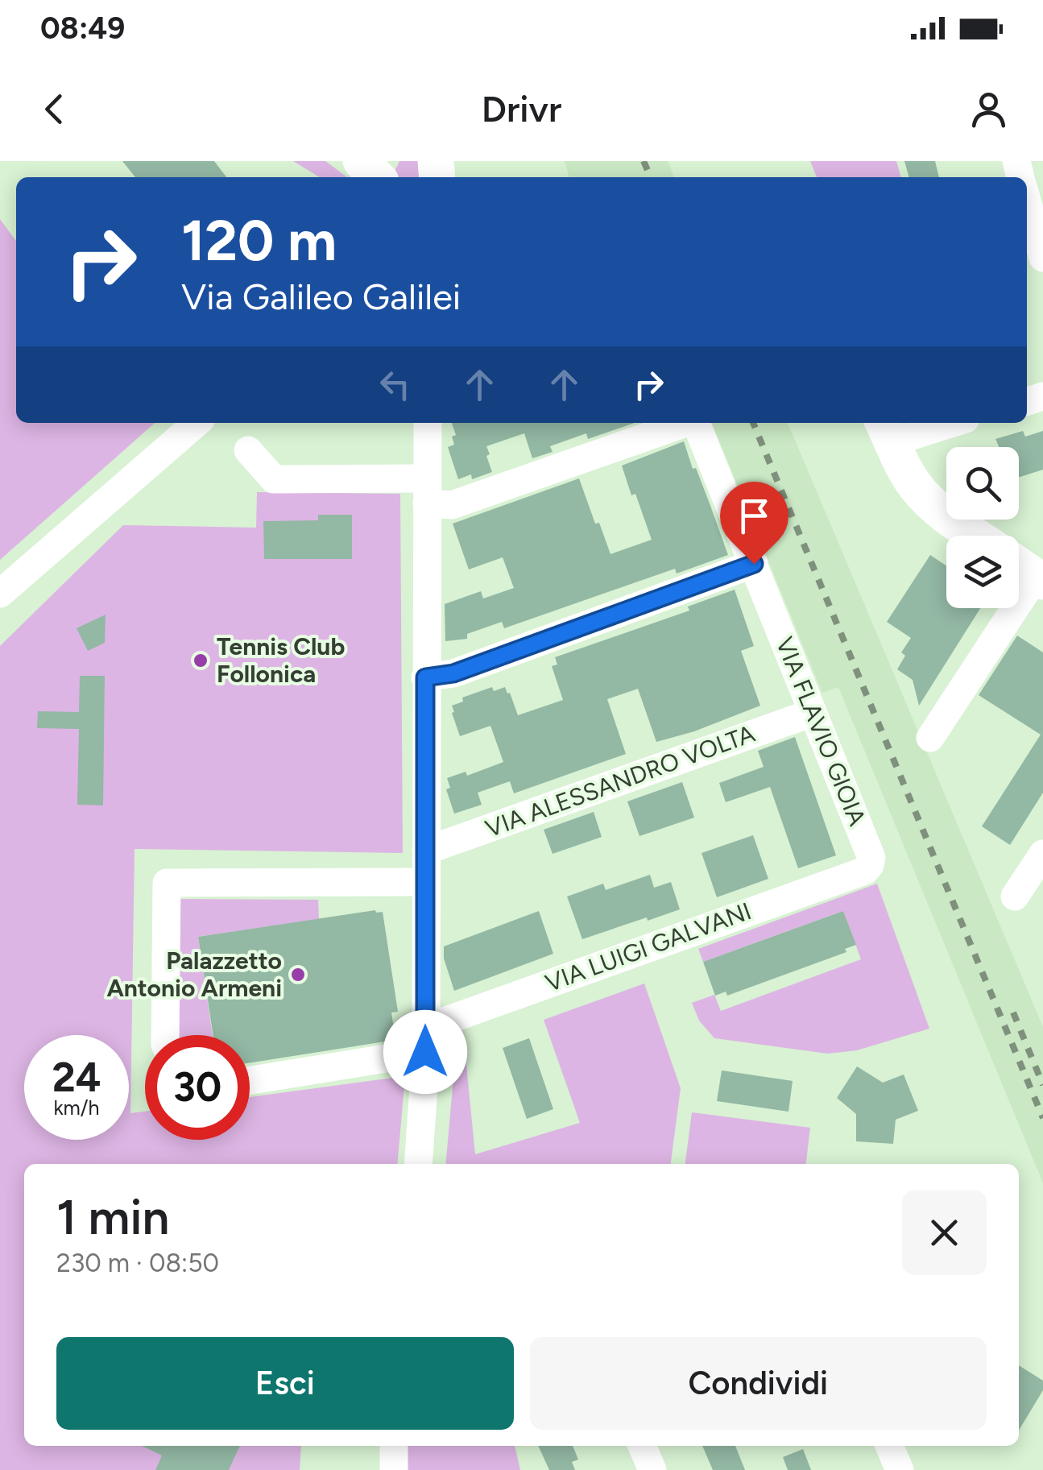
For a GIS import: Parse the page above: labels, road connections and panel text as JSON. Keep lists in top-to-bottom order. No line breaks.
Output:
{"streets":{"street":["VIA FLAVIO GIOIA","VIA ALESSANDRO VOLTA","VIA LUIGI GALVANI"]},"crossings":[["VIA FLAVIO GIOIA","VIA ALESSANDRO VOLTA"],["VIA FLAVIO GIOIA","VIA LUIGI GALVANI"]],"places":["Tennis Club Follonica","Palazzetto Antonio Armeni"],"page":{"status":"08:49","header":"Drivr","turn":["120 m","Via Galileo Galilei"],"speed":"24 km/h","limit":"30","heading":["1 min","230 m · 08:50"],"buttons":["Esci","Condividi"]}}
